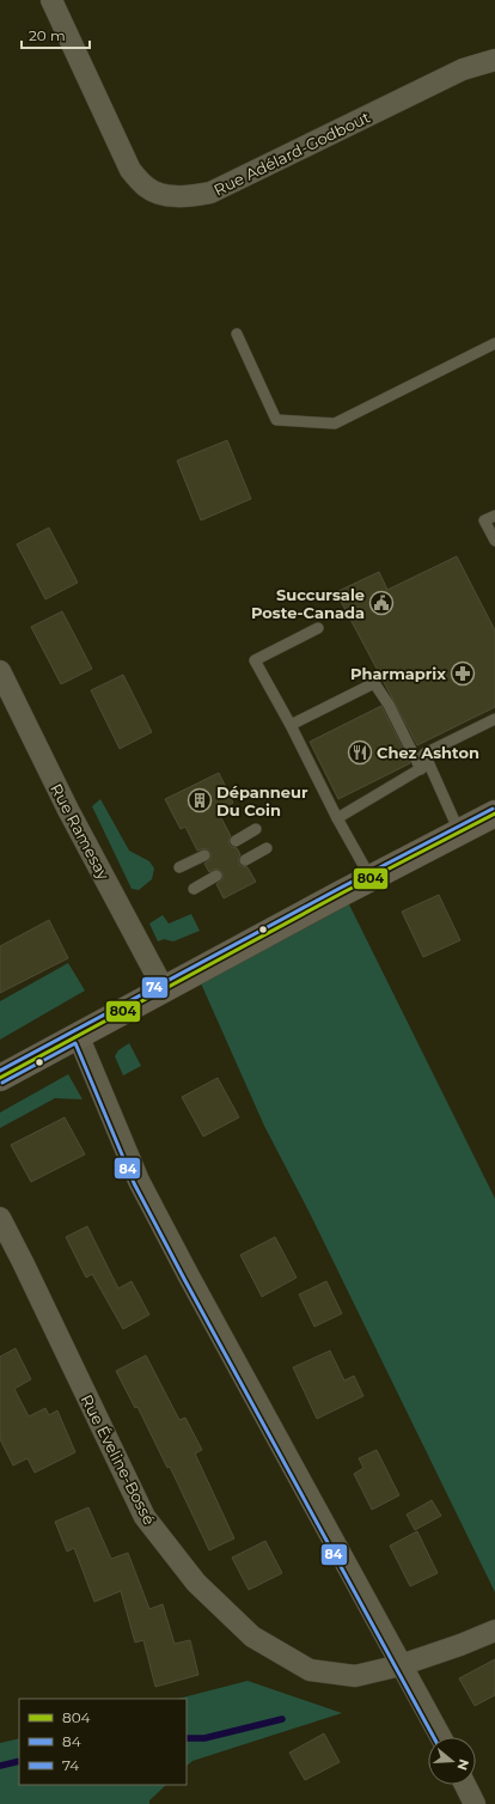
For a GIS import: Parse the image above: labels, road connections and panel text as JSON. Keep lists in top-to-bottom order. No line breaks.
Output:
{"streets":{"street":["Rue Adélard-Godbout","Rue Ramesay","Rue Éveline-Bossé"]},"places":{"public building":["Succursale Poste-Canada"],"pharmacy":["Pharmaprix"],"restaurant":["Chez Ashton"],"building":["Dépanneur Du Coin"]},"lines":["transit line 74","transit line 804","transit line 84"],"legend":["804","84","74"],"scale_bar":"20 m","north":"right"}
